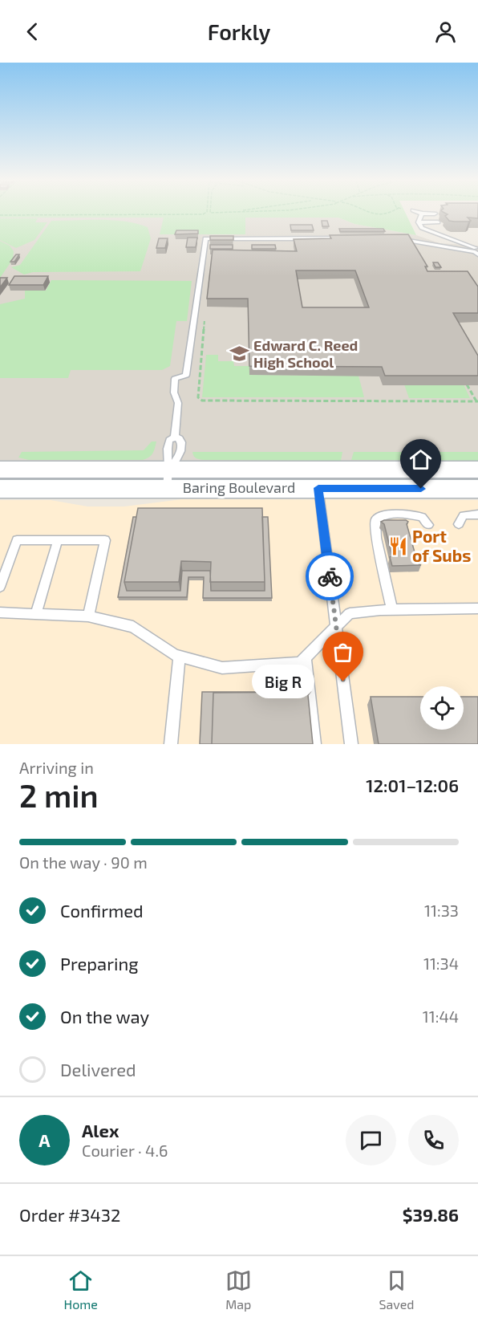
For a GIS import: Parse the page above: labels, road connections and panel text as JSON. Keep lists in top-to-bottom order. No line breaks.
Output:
{"streets":{"main road":["Baring Boulevard"]},"places":{"school or university":["Edward C. Reed High School"],"restaurant":["Port of Subs"],"other":["Big R"]},"page":{"header":"Forkly","bubble":"Big R","heading":["2 min","Arriving in","12:01–12:06"],"panel":["Alex","Courier · 4.6","Order #3432","$39.86"],"bar":"On the way · 90 m","list":[["Confirmed","11:33"],["Preparing","11:34"],["On the way","11:44"],"Delivered"],"round":"A","tabs":["Home","Map","Saved"]}}
